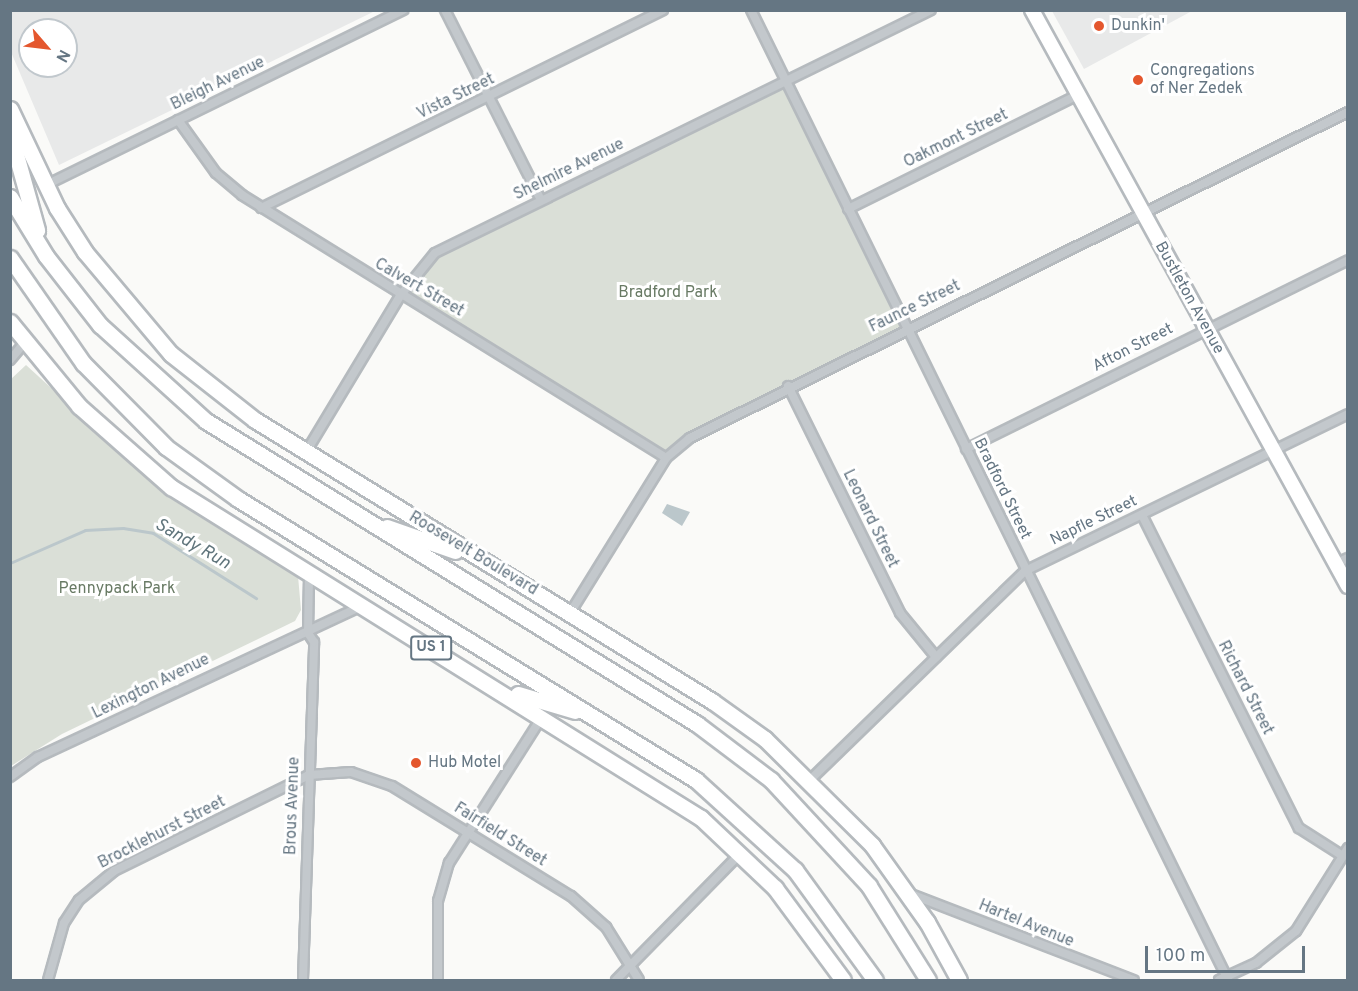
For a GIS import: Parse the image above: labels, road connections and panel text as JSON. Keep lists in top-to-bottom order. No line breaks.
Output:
{"streets":{"highway":["Roosevelt Boulevard","US 1"],"main road":["Bustleton Avenue"],"street":["Bleigh Avenue","Vista Street","Oakmont Street","Shelmire Avenue","Calvert Street","Faunce Street","Afton Street","Bradford Street","Leonard Street","Napfle Street","Lexington Avenue","Richard Street","Brous Avenue","Brocklehurst Street","Fairfield Street","Hartel Avenue"]},"crossings":[["Bleigh Avenue","Calvert Street"],["Bleigh Avenue","Roosevelt Boulevard"],["Vista Street","Calvert Street"],["Oakmont Street","Bustleton Avenue"],["Oakmont Street","Bradford Street"],["Shelmire Avenue","Calvert Street"],["Shelmire Avenue","Bradford Street"],["Shelmire Avenue","Roosevelt Boulevard"],["Calvert Street","Faunce Street"],["Bustleton Avenue","Faunce Street"],["Bustleton Avenue","Afton Street"],["Bustleton Avenue","Napfle Street"],["Faunce Street","Bradford Street"],["Faunce Street","Leonard Street"],["Faunce Street","Roosevelt Boulevard"],["Afton Street","Bradford Street"],["Bradford Street","Napfle Street"],["Leonard Street","Napfle Street"],["Napfle Street","Roosevelt Boulevard"],["Napfle Street","Richard Street"],["Roosevelt Boulevard","Hartel Avenue"],["US 1","Lexington Avenue"],["Lexington Avenue","Brous Avenue"],["Brous Avenue","Brocklehurst Street"],["Brous Avenue","Fairfield Street"],["Brocklehurst Street","Fairfield Street"]],"water":["Sandy Run"],"parks":["Bradford Park","Pennypack Park"],"places":["Dunkin'","Congregations of Ner Zedek","Hub Motel"],"scale_bar":"100 m","north":"bottom right"}
